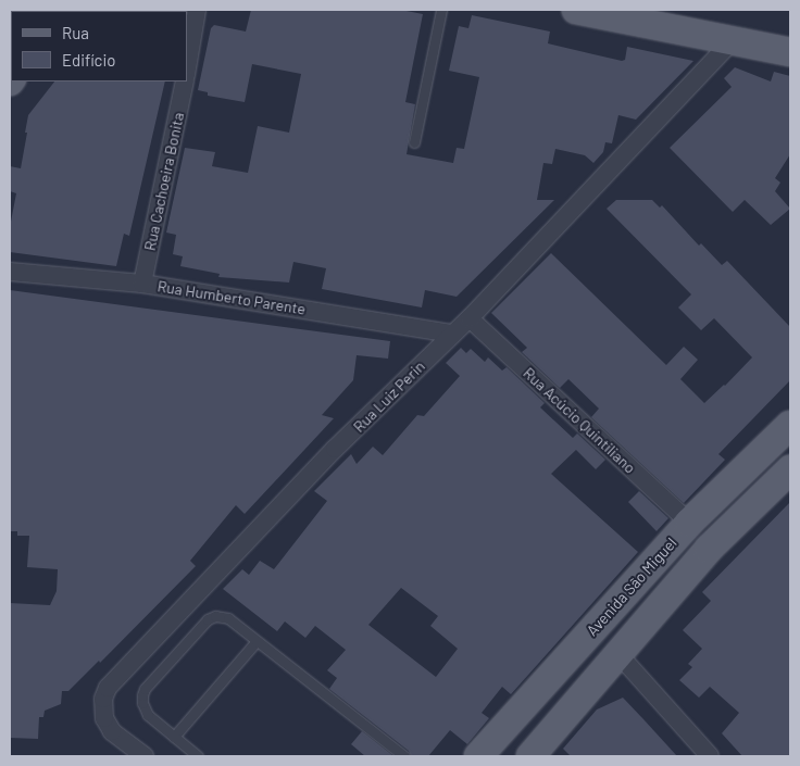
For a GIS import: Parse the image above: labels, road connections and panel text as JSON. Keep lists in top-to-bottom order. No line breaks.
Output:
{"streets":{"main road":["Avenida São Miguel"],"street":["Rua Cachoeira Bonita","Rua Humberto Parente","Rua Luiz Perin","Rua Acúcio Quintiliano"]},"crossings":[["Rua Cachoeira Bonita","Rua Humberto Parente"],["Rua Humberto Parente","Rua Luiz Perin"],["Rua Luiz Perin","Rua Acúcio Quintiliano"],["Rua Acúcio Quintiliano","Avenida São Miguel"]],"legend":["Rua","Edifício"]}
